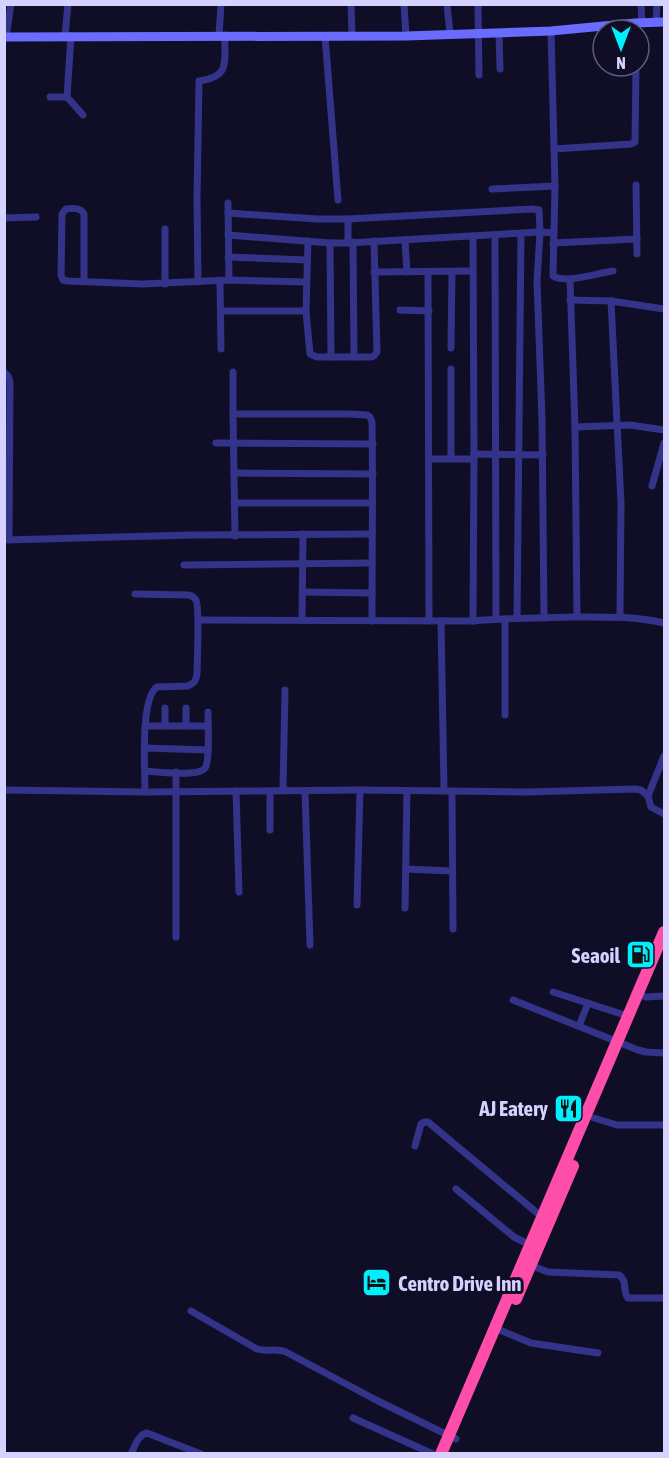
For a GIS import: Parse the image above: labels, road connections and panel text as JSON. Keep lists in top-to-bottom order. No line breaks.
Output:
{"places":{"fuel station":["Seaoil"],"restaurant":["AJ Eatery"],"hotel":["Centro Drive Inn"]},"north":"bottom"}
